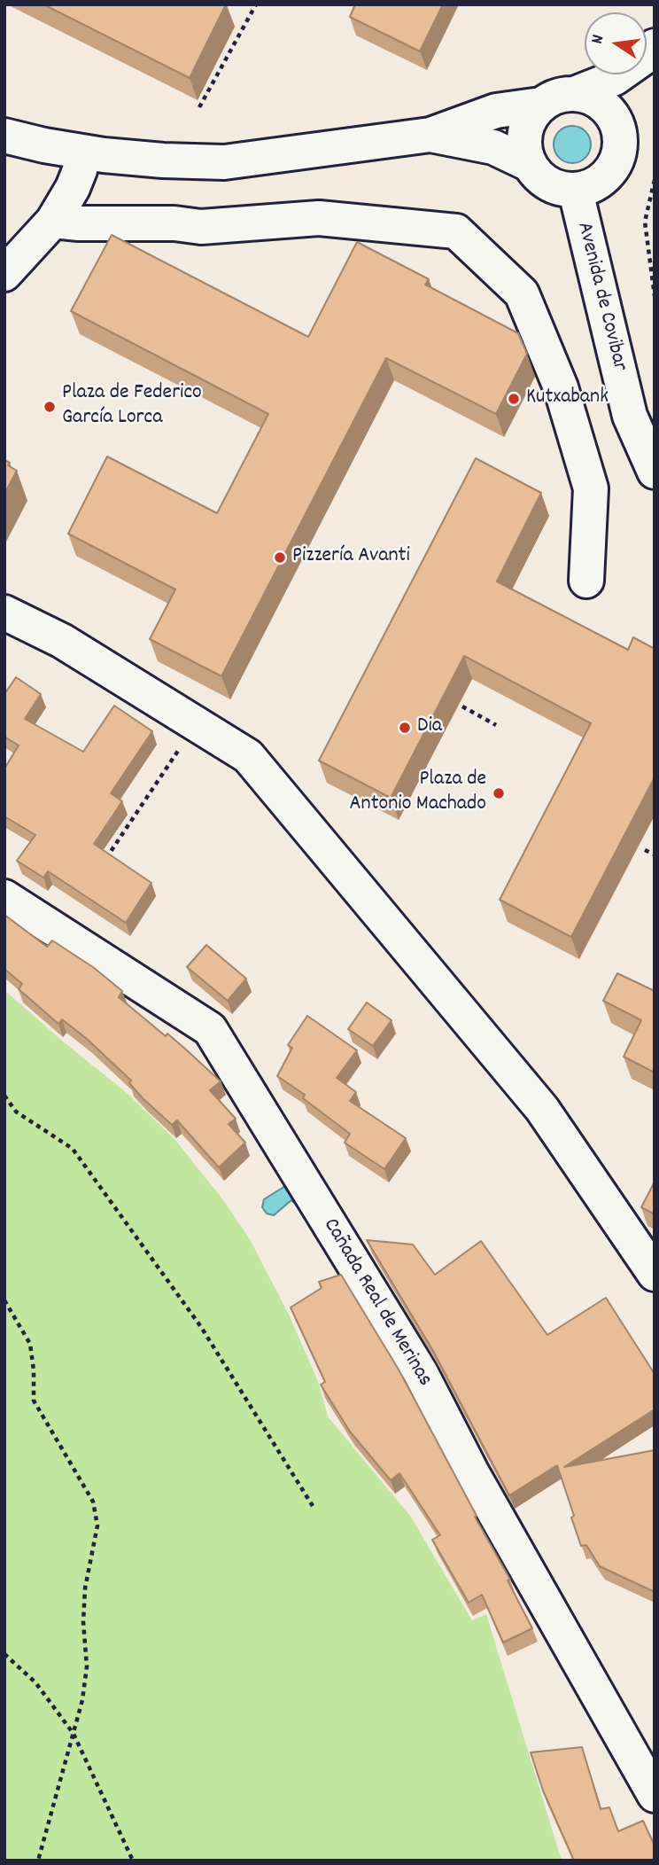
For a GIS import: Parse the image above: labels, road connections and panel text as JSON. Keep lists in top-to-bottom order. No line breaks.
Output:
{"streets":{"street":["Avenida de Covibar","Cañada Real de Merinas"]},"places":["Kutxabank","Plaza de Federico García Lorca","Pizzería Avanti","Dia","Plaza de Antonio Machado"],"north":"left"}
